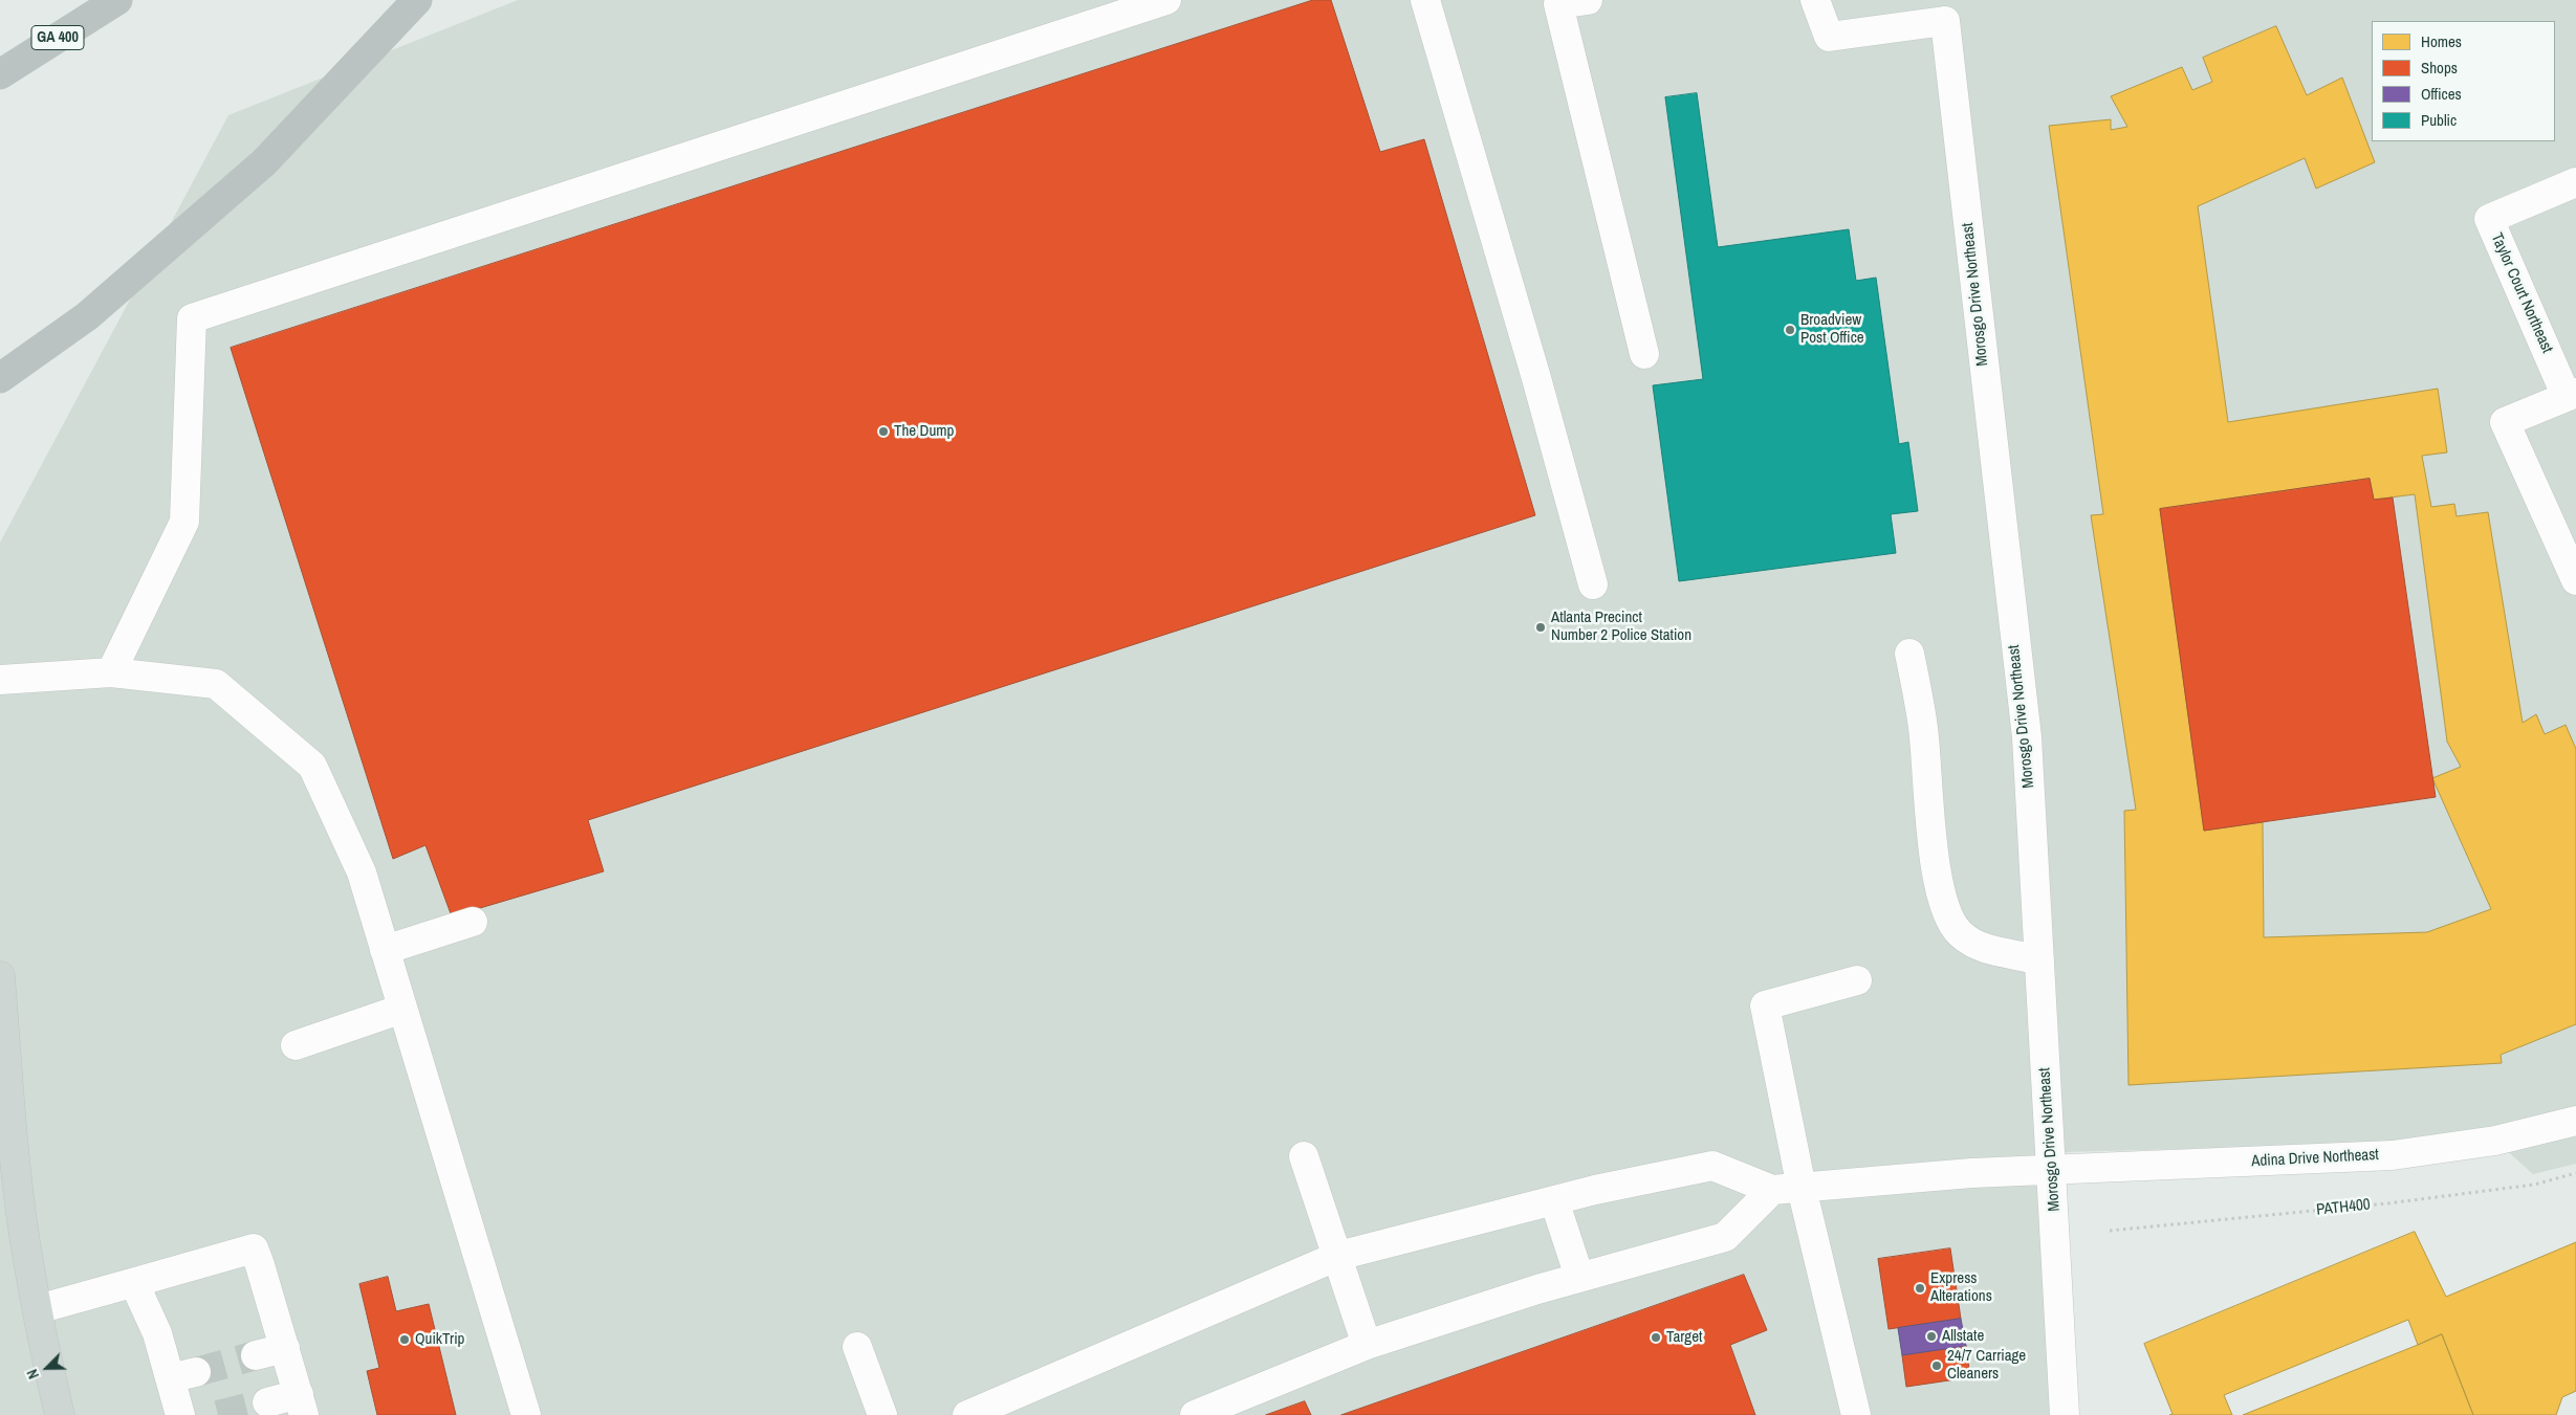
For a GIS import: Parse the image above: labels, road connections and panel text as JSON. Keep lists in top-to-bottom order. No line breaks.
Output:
{"streets":{"highway":["GA 400"],"street":["Taylor Court Northeast","Morosgo Drive Northeast","Adina Drive Northeast"],"path":["PATH400"]},"crossings":[["Morosgo Drive Northeast","Adina Drive Northeast"]],"places":["Broadview Post Office","The Dump","Atlanta Precinct Number 2 Police Station","Express Alterations","Allstate","Target","QuikTrip","24/7 Carriage Cleaners"],"legend":["Homes","Shops","Offices","Public"],"north":"bottom left"}
